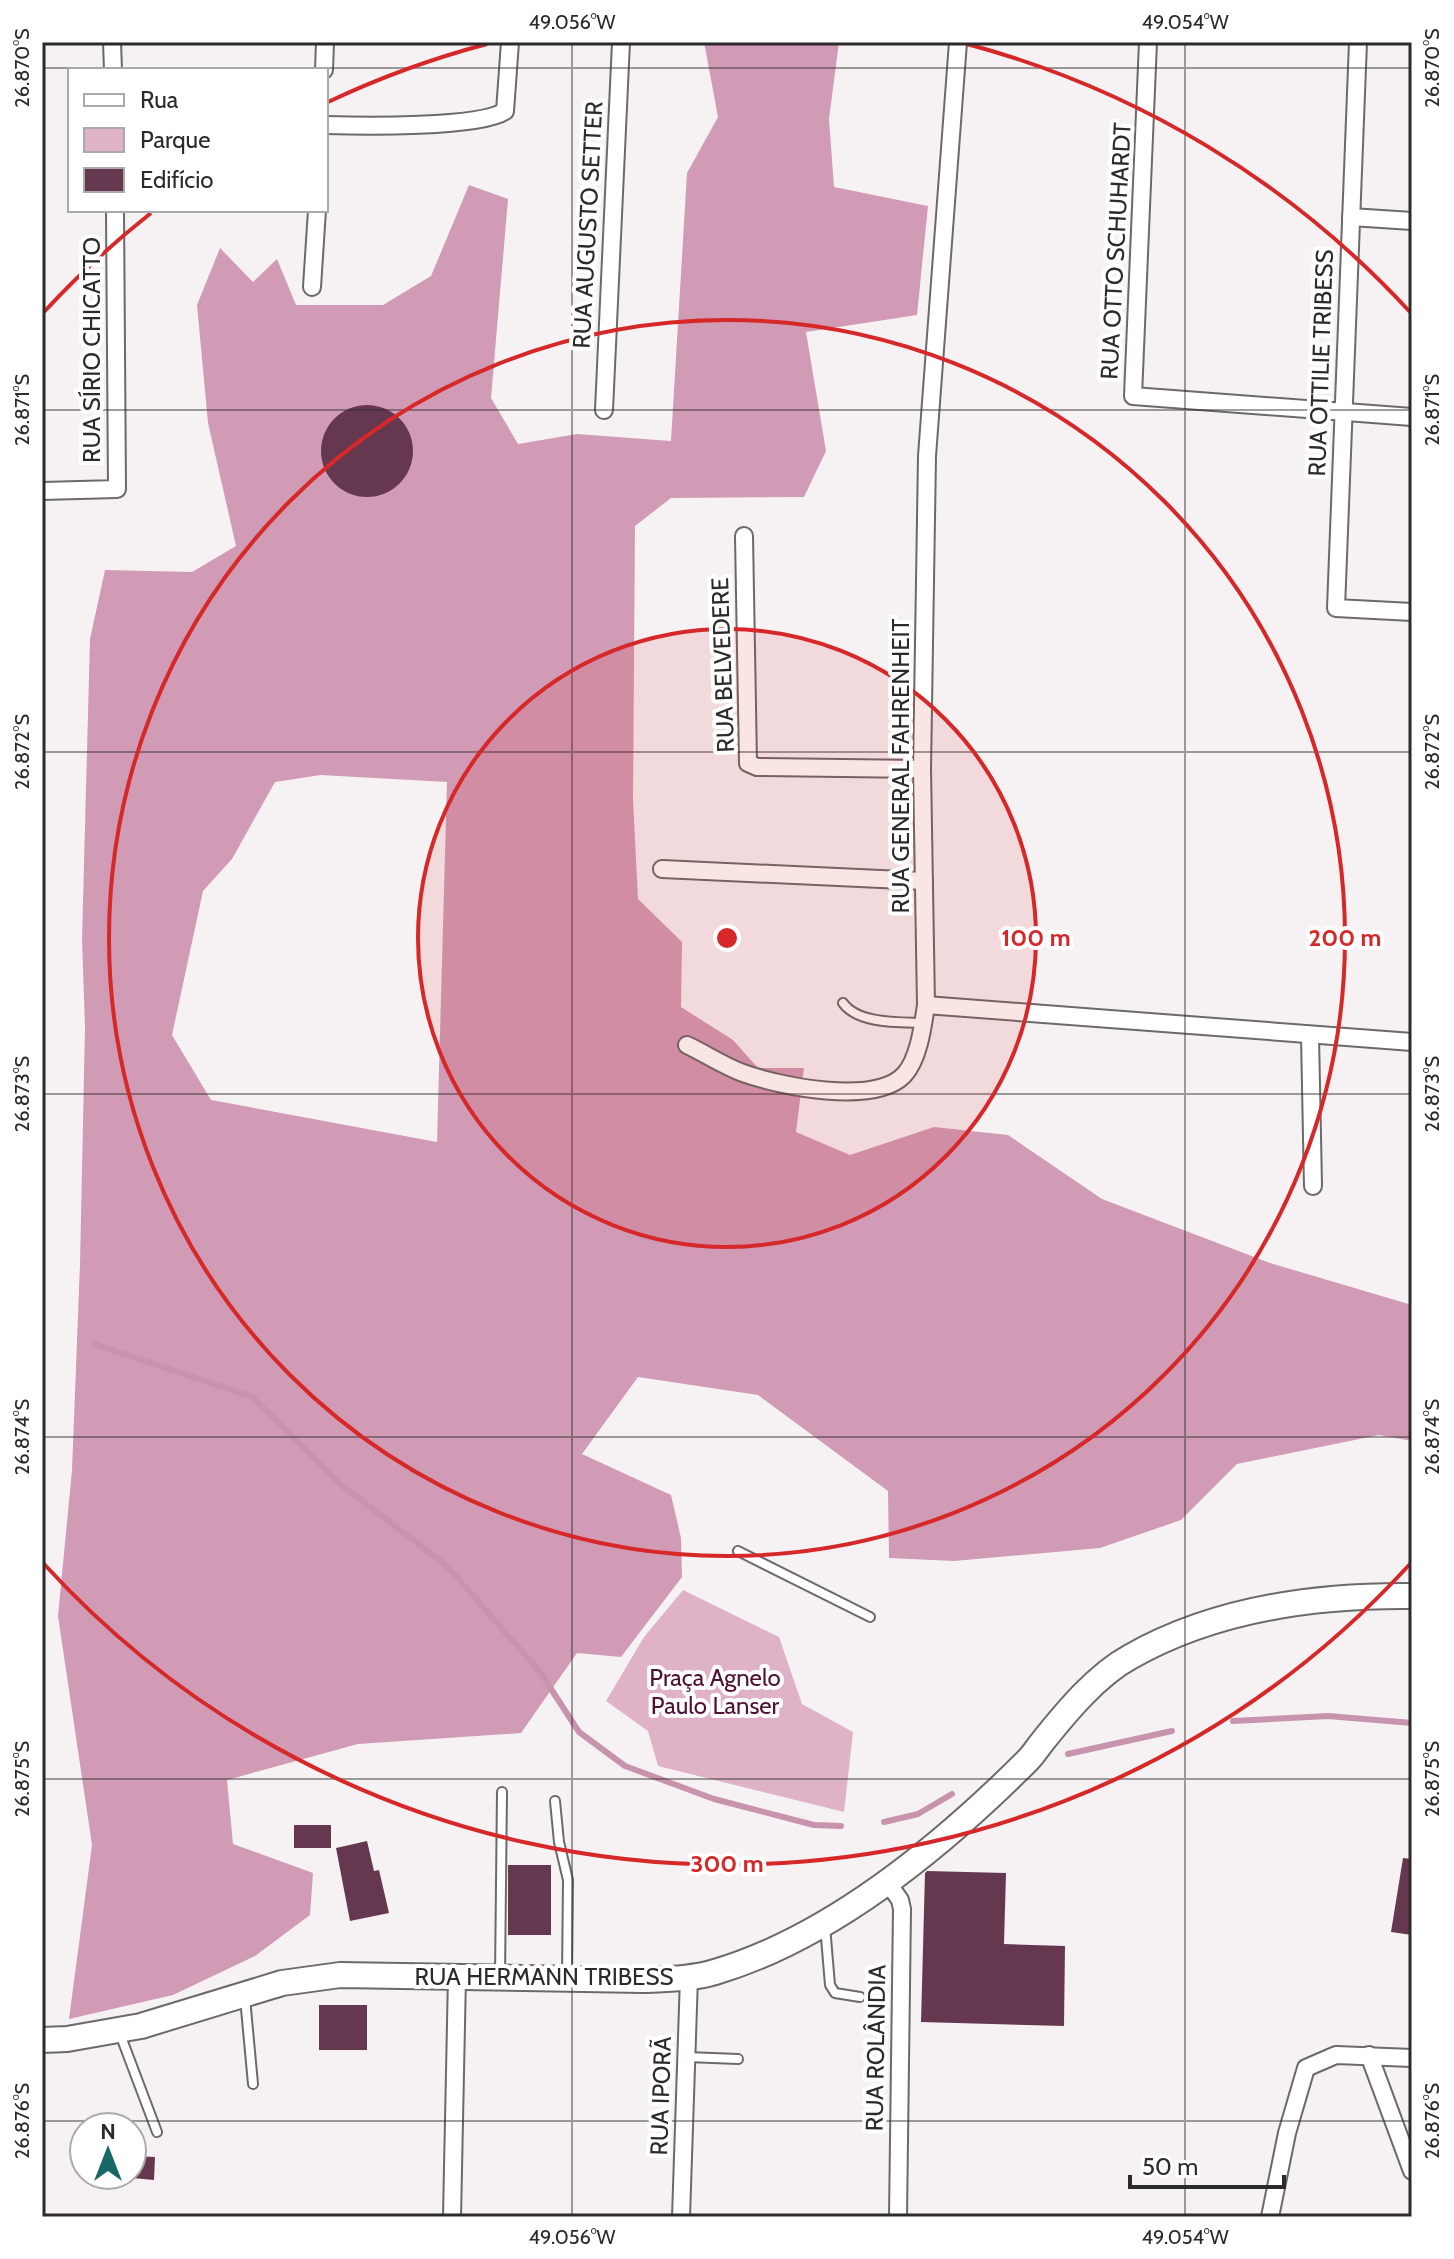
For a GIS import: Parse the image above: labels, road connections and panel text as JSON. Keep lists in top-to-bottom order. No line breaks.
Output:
{"streets":{"main road":["RUA HERMANN TRIBESS"],"street":["RUA AUGUSTO SETTER","RUA OTTO SCHUHARDT","RUA SÍRIO CHICATTO","RUA OTTILIE TRIBESS","RUA BELVEDERE","RUA GENERAL FAHRENHEIT","RUA ROLÂNDIA","RUA IPORÃ"]},"crossings":[["RUA OTTO SCHUHARDT","RUA OTTILIE TRIBESS"],["RUA BELVEDERE","RUA GENERAL FAHRENHEIT"],["RUA HERMANN TRIBESS","RUA ROLÂNDIA"],["RUA HERMANN TRIBESS","RUA IPORÃ"]],"parks":["Praça Agnelo Paulo Lanser"],"legend":["Rua","Parque","Edifício"],"scale_bar":"50 m","north":"top","coordinates":["49.056°W","49.054°W","26.870°S","26.871°S","26.872°S","26.873°S","26.874°S","26.875°S","26.876°S"],"rings":["100 m","200 m","300 m"]}
